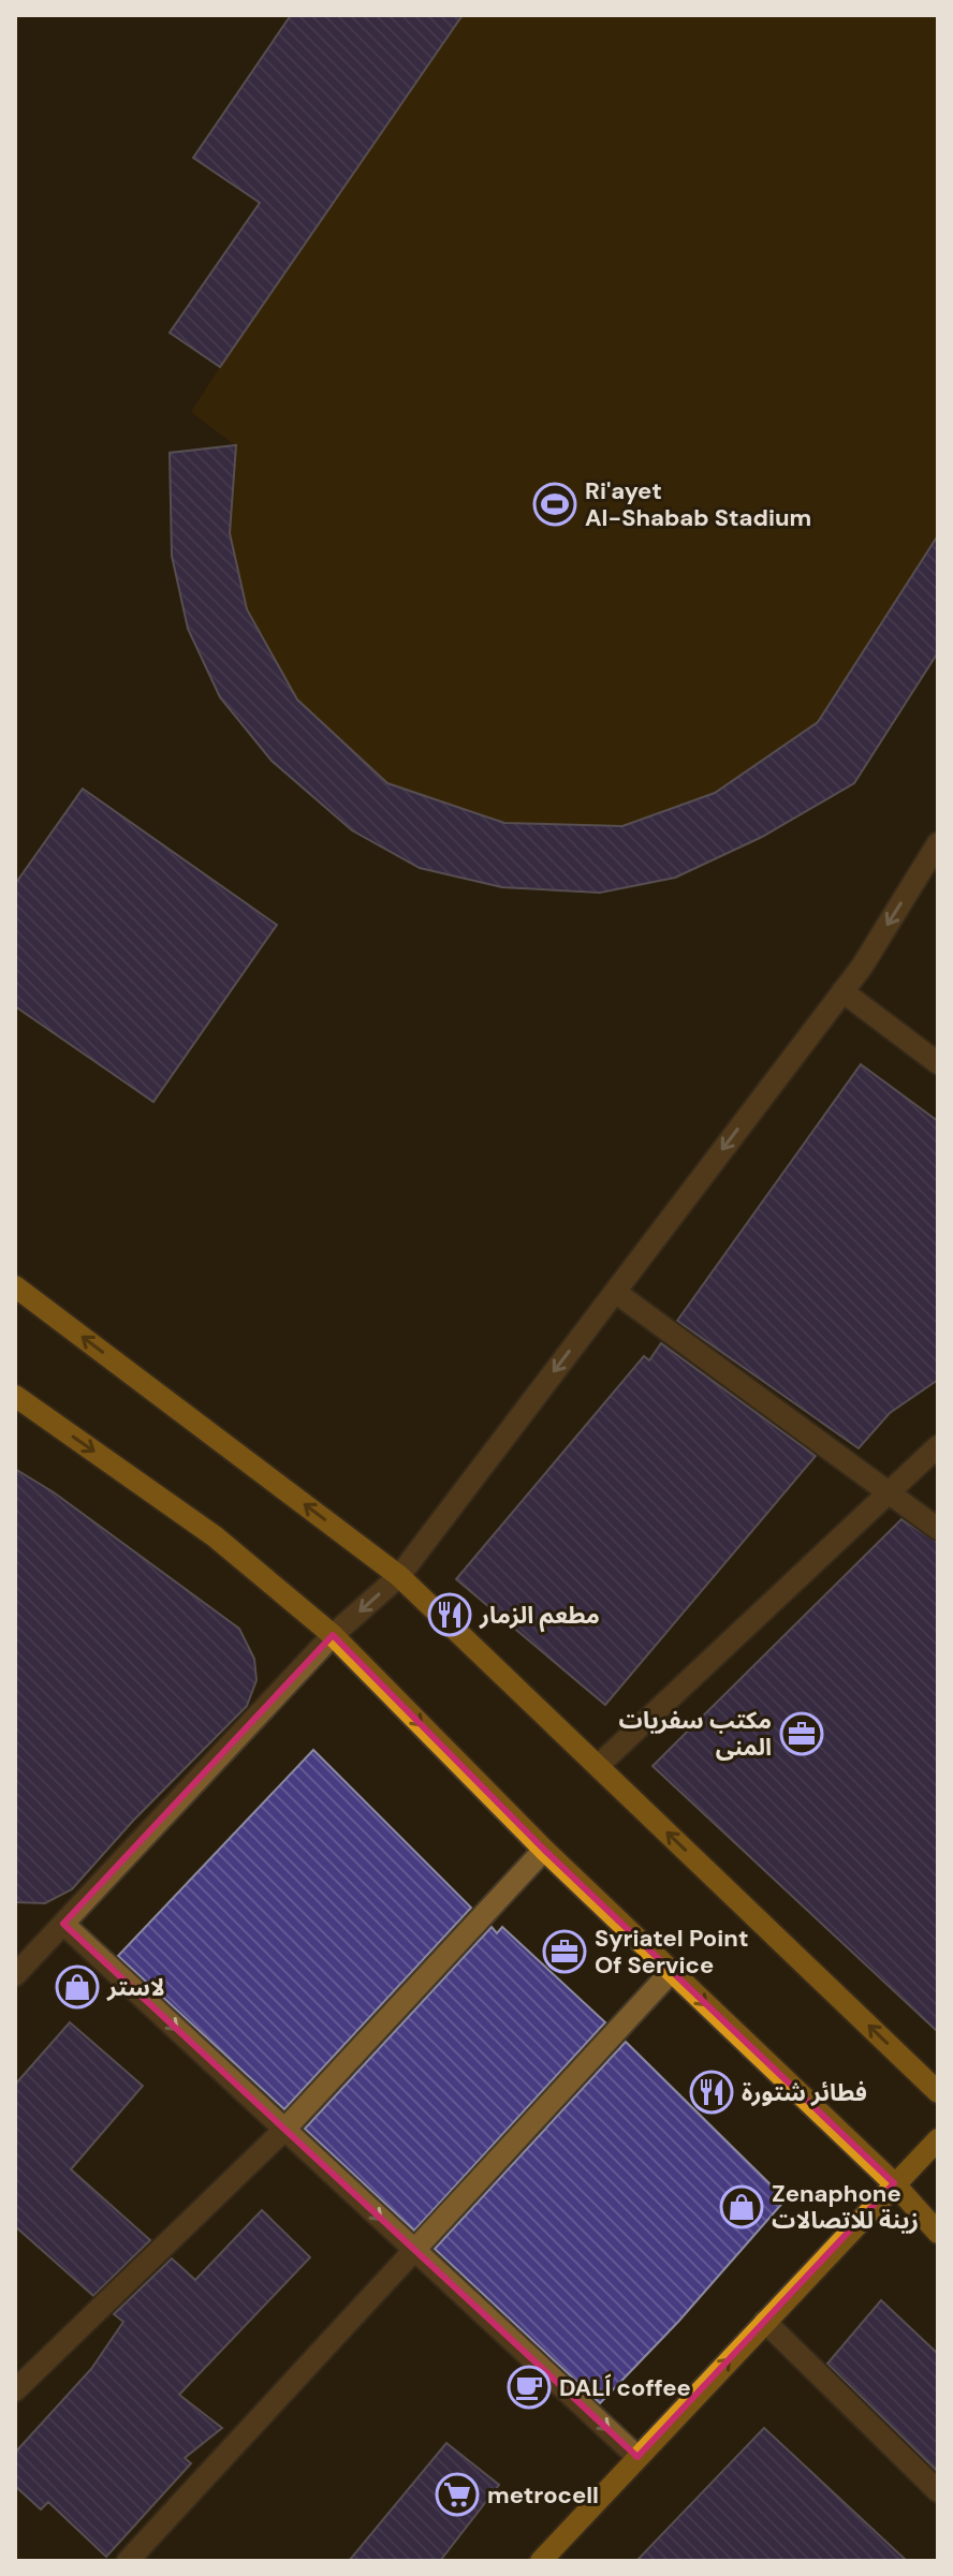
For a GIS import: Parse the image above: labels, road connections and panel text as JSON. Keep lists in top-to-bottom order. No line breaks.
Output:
{"places":{"sports":["Ri'ayet Al-Shabab Stadium"],"restaurant":["مطعم الزمار","فطائر شتورة"],"office":["مكتب سفريات المنى","Syriatel Point Of Service"],"shop":["لاستر","Zenaphone زينة للاتصالات"],"cafe":["DALÍ coffee"],"supermarket":["metrocell"]}}
